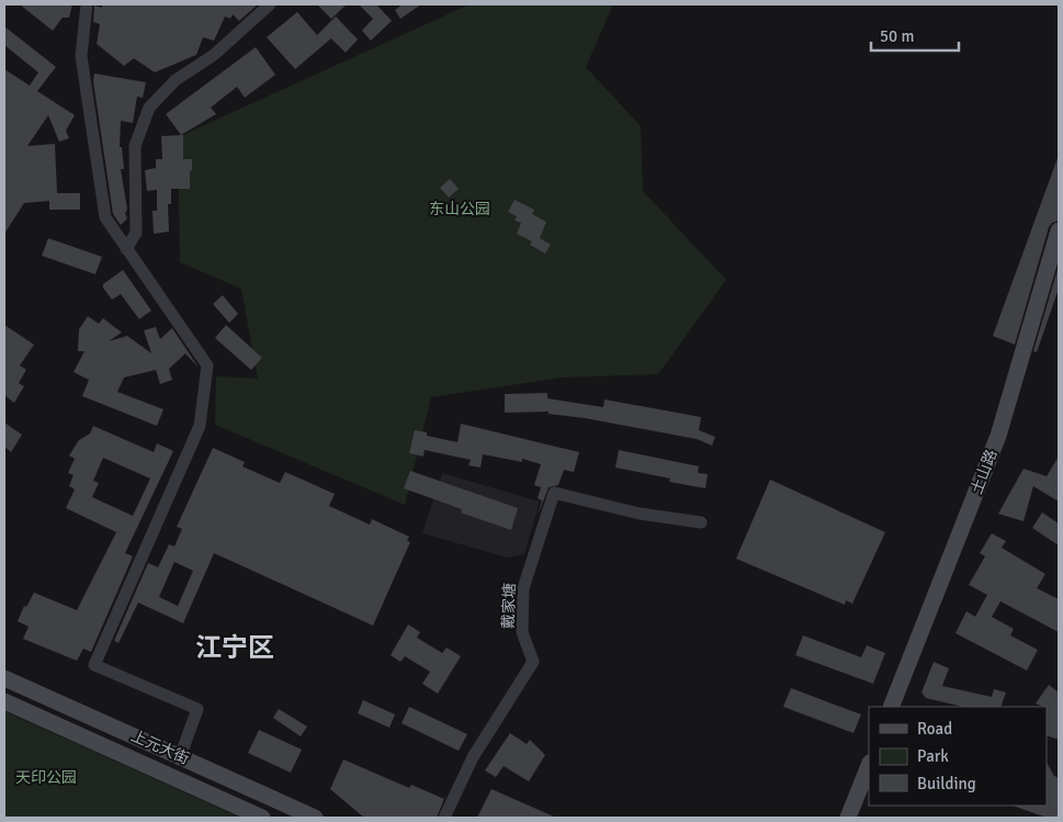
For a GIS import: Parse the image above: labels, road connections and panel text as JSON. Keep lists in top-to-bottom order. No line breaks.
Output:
{"streets":{"main road":["土山路","上元大街"],"street":["戴家塘"]},"districts":["江宁区"],"parks":["东山公园","天印公园"],"legend":["Road","Park","Building"],"scale_bar":"50 m"}
